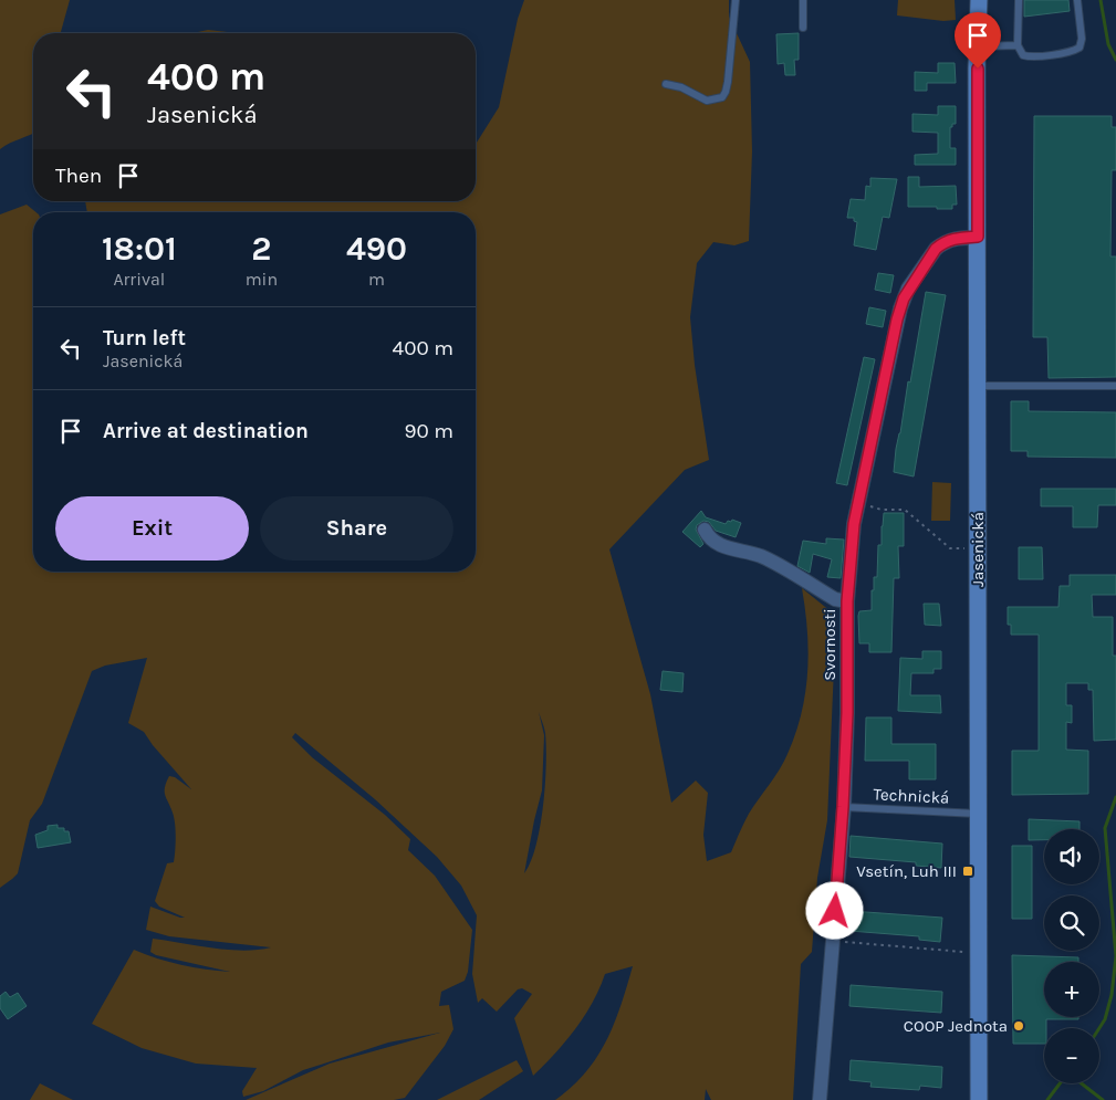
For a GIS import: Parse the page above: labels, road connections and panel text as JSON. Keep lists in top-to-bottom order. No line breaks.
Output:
{"streets":{"street":["Jasenická","Svornosti"],"lane":["Technická"]},"crossings":[["Jasenická","Svornosti"],["Jasenická","Technická"],["Svornosti","Technická"]],"places":{"transit":["Vsetín, Luh III"],"other":["COOP Jednota"]},"page":{"turn":["400 m","Jasenická"],"then":"Then","eta":["18:01","Arrival","2","min","490","m"],"list":[{"name":"Turn left","note":"Jasenická","value":"400 m"},{"name":"Arrive at destination","value":"90 m"}],"buttons":["Exit","Share"],"map_buttons":["+","−"]}}
